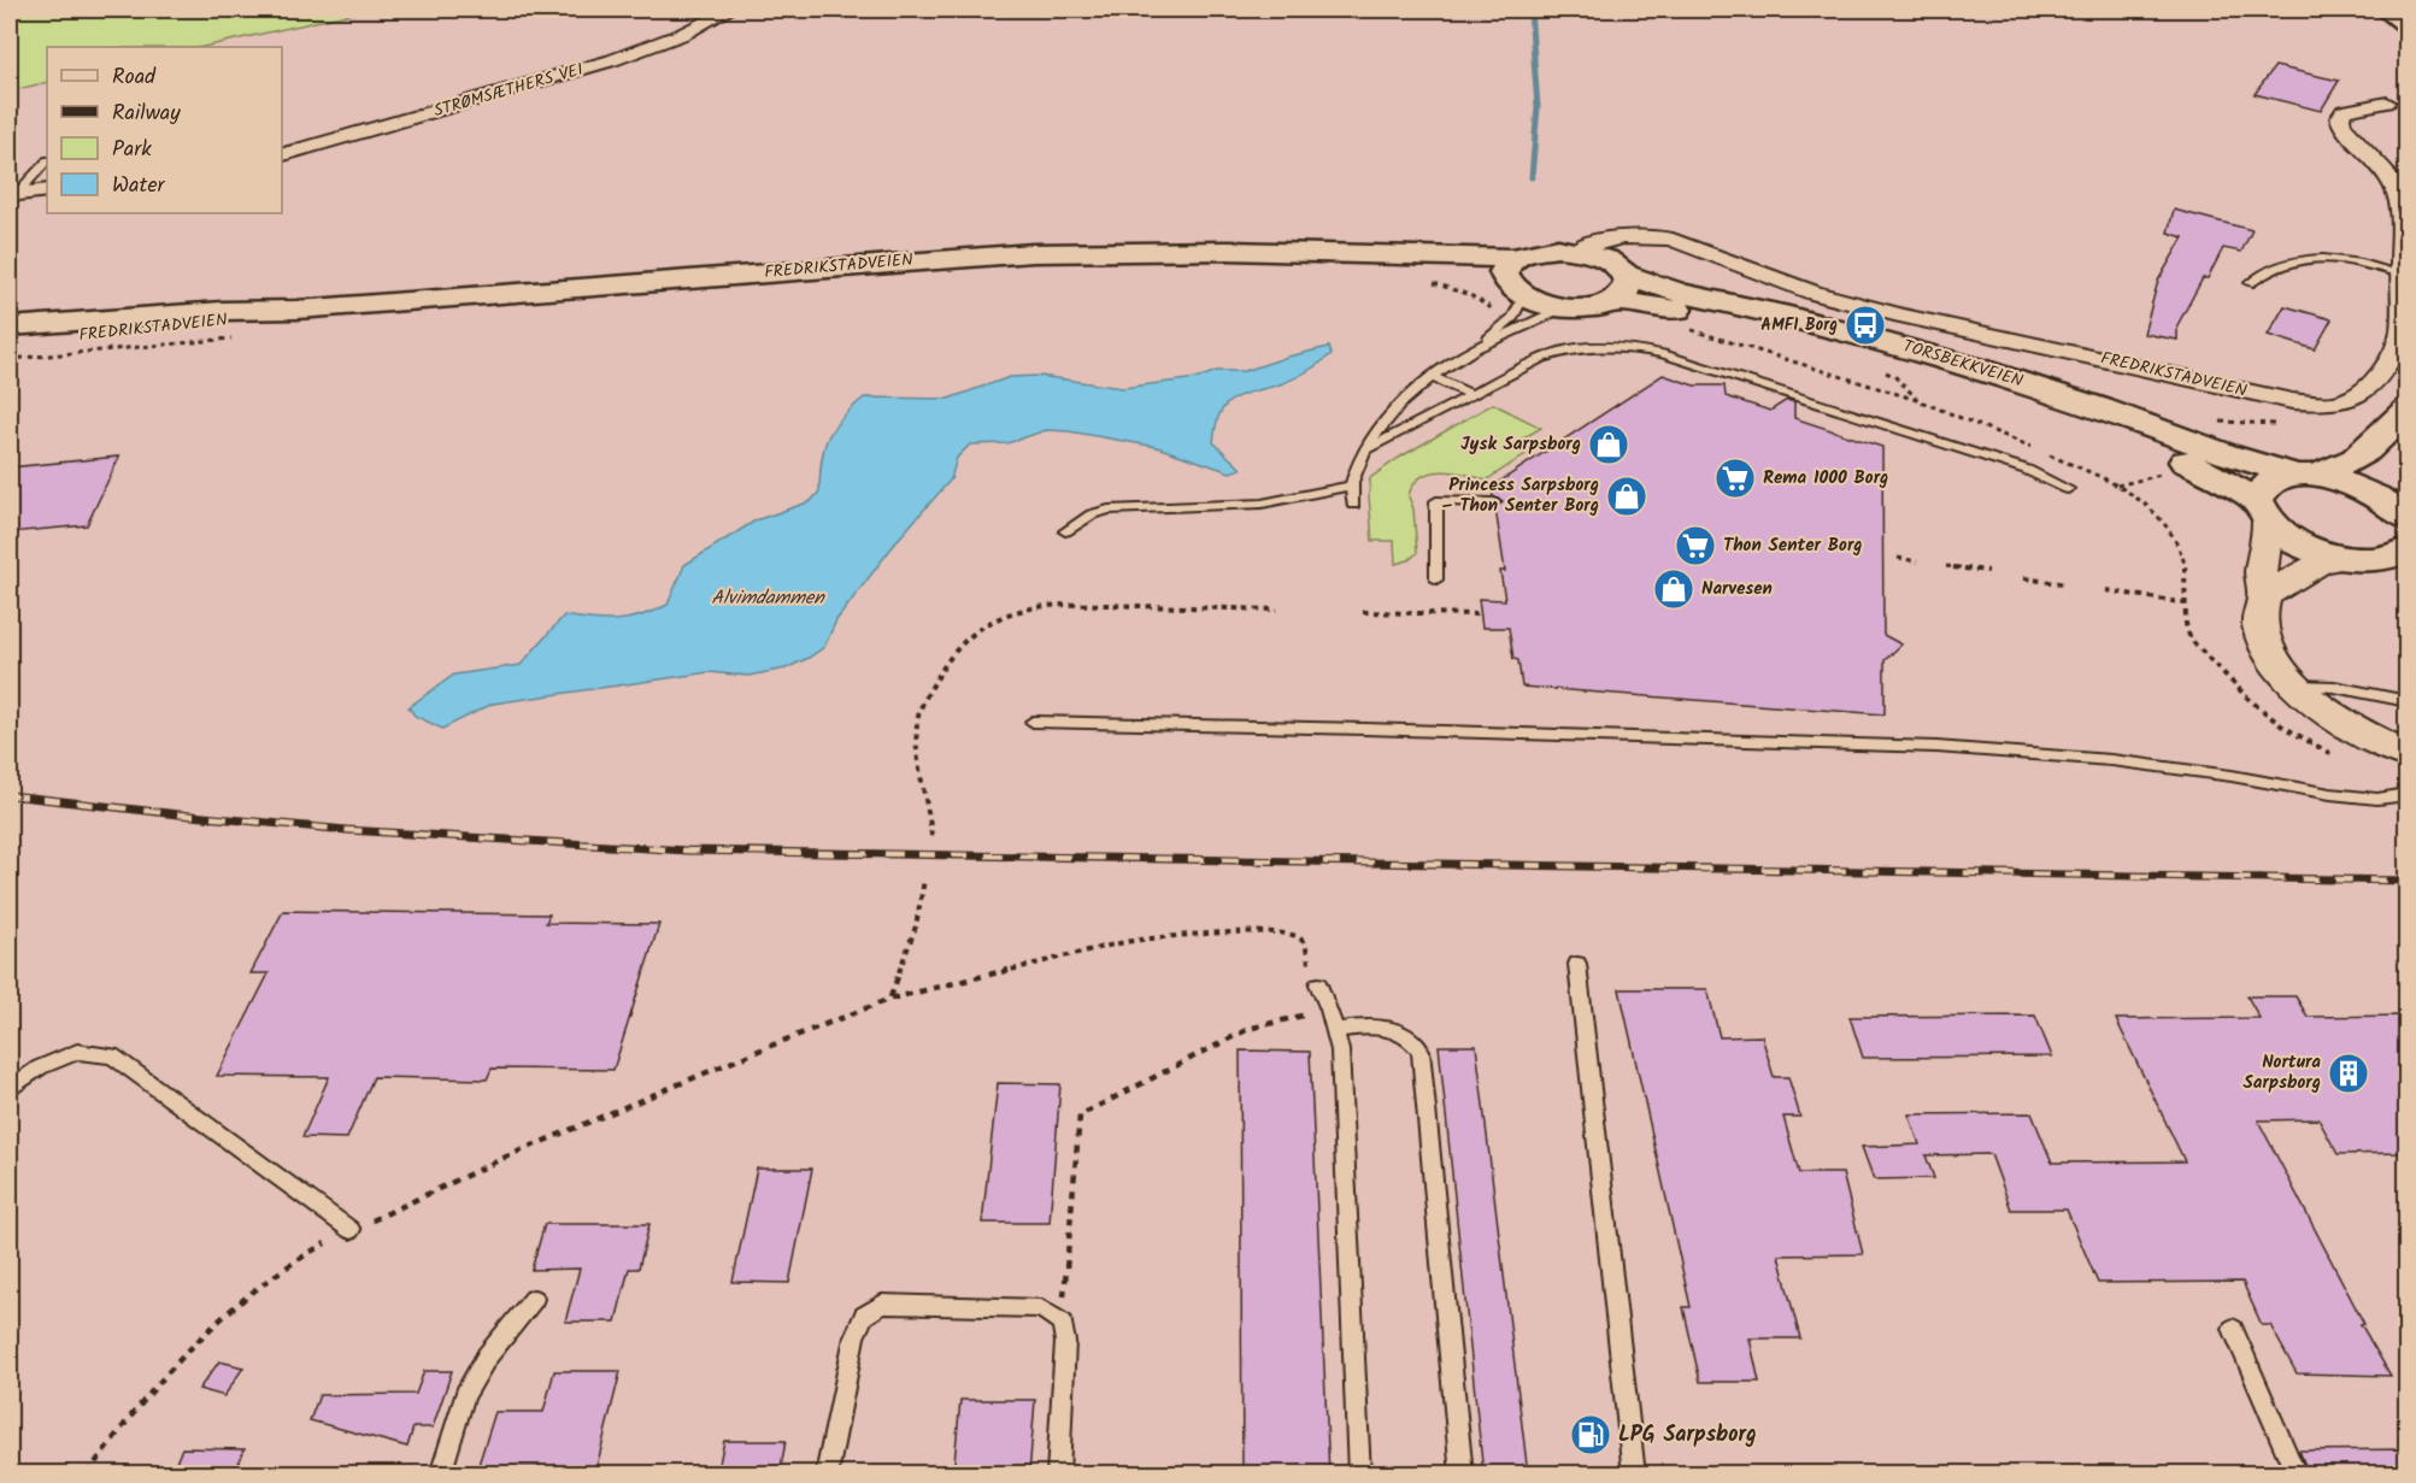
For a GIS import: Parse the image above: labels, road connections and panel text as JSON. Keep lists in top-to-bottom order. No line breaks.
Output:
{"streets":{"main road":["FREDRIKSTADVEIEN","TORSBEKKVEIEN"],"street":["STRØMSÆTHERS VEI"]},"crossings":[["FREDRIKSTADVEIEN","TORSBEKKVEIEN"]],"water":["Alvimdammen"],"places":{"bus stop":["AMFI Borg"],"shop":["Jysk Sarpsborg","Princess Sarpsborg – Thon Senter Borg","Narvesen"],"supermarket":["Rema 1000 Borg","Thon Senter Borg"],"building":["Nortura Sarpsborg"],"fuel station":["LPG Sarpsborg"]},"legend":["Road","Railway","Park","Water"]}
